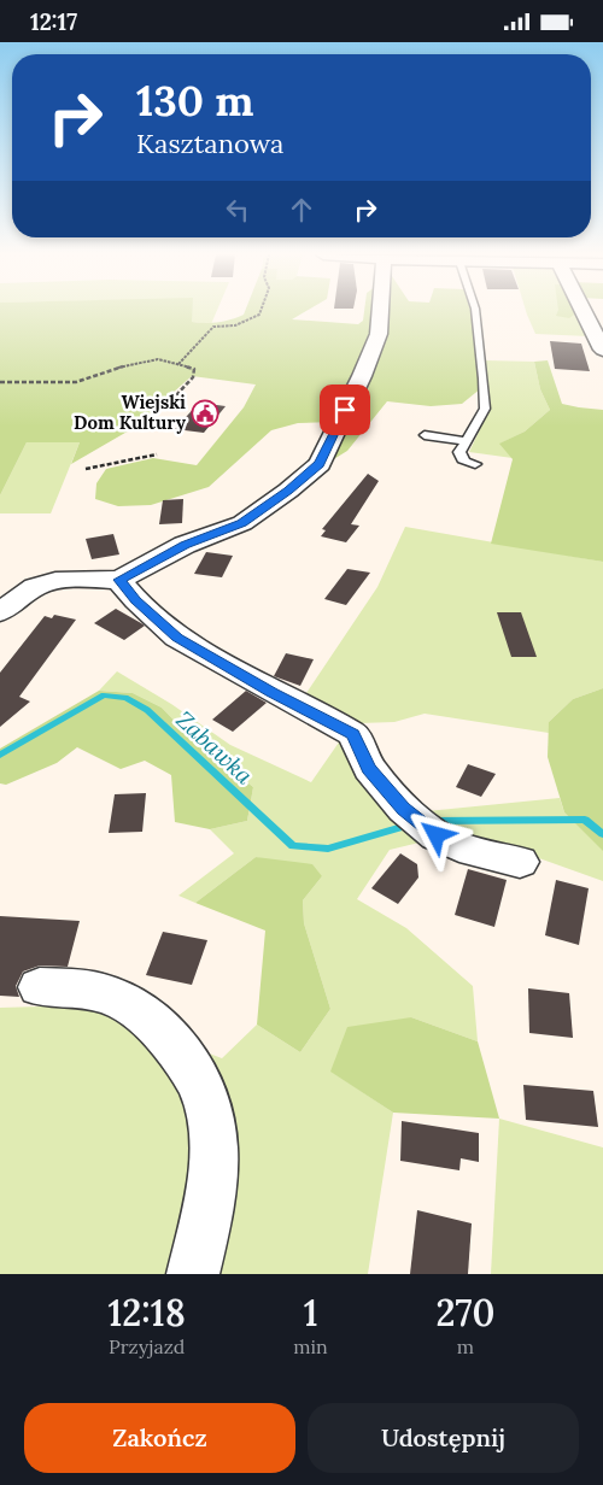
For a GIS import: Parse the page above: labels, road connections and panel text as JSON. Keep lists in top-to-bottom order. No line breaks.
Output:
{"water":["Zabawka"],"places":{"public building":["Wiejski Dom Kultury"]},"page":{"status":"12:17","turn":["130 m","Kasztanowa"],"eta":["12:18","Przyjazd","1","min","270","m"],"buttons":["Zakończ","Udostępnij"]}}
